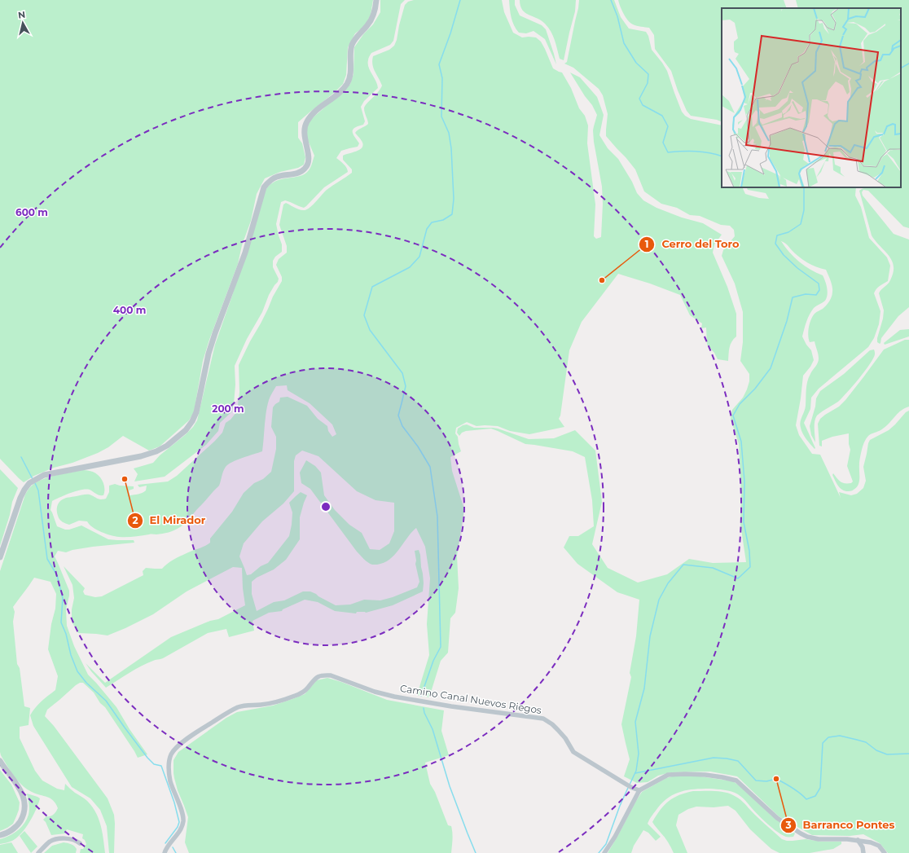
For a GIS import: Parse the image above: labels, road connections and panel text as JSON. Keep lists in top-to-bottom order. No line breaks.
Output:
{"streets":{"street":["Camino Canal Nuevos Riegos"]},"places":["Cerro del Toro","El Mirador","Barranco Pontes"],"north":"top","rings":["600 m","400 m","200 m"]}
